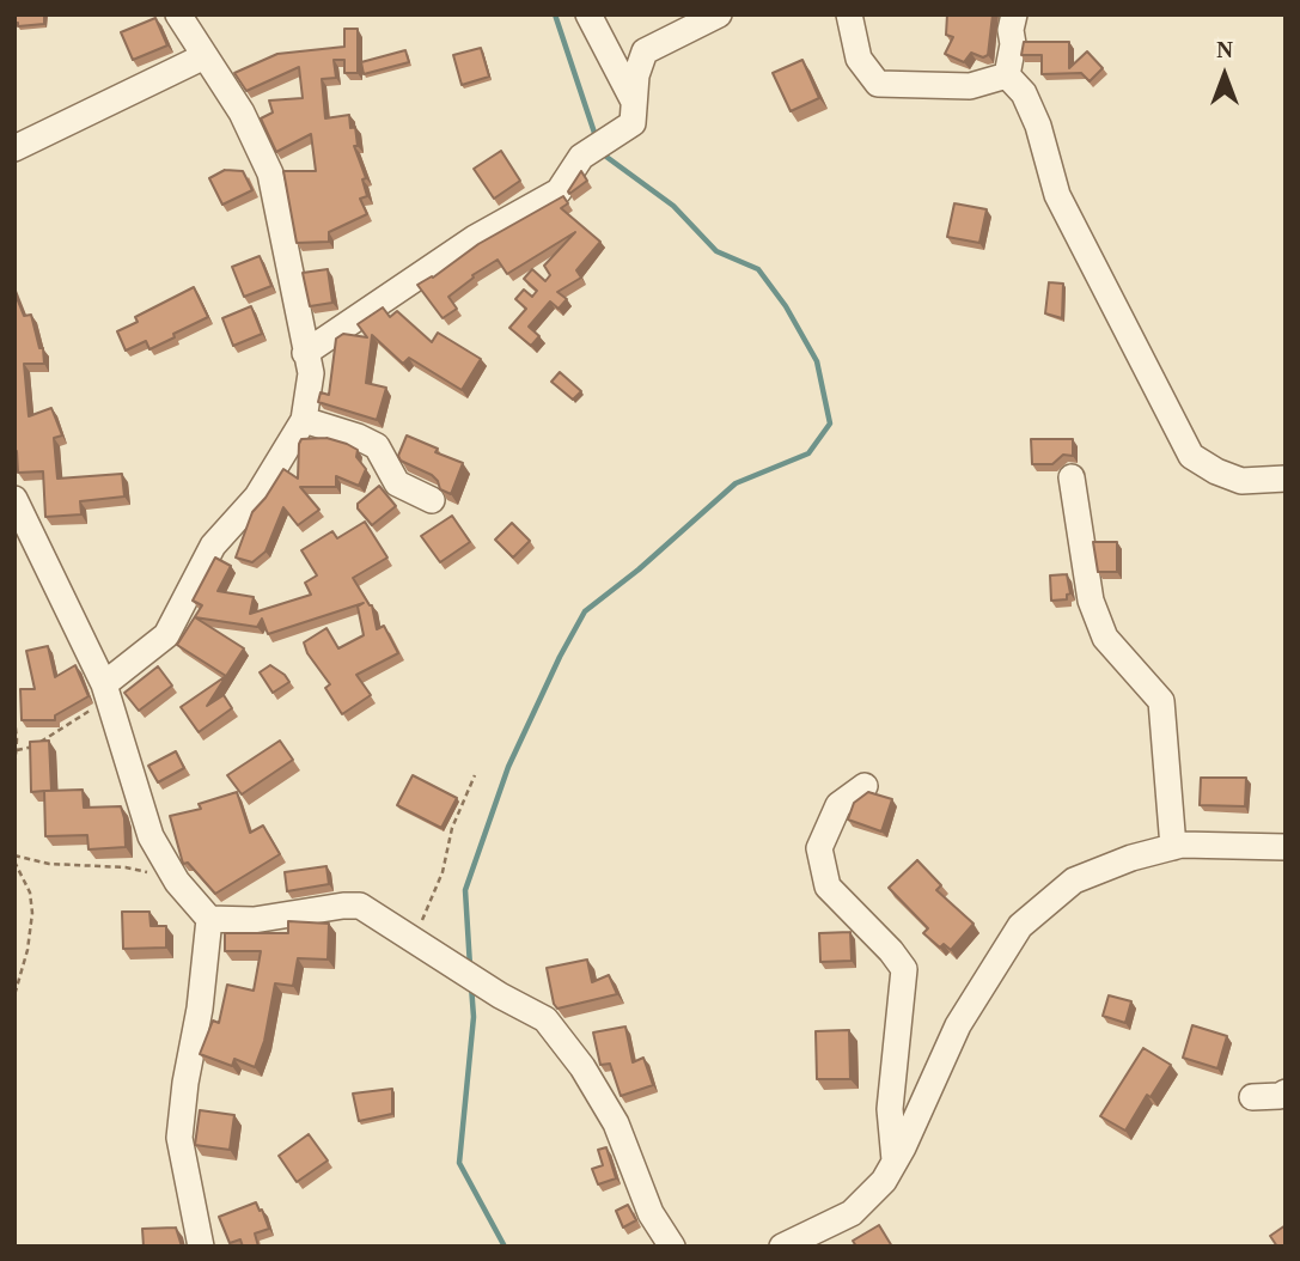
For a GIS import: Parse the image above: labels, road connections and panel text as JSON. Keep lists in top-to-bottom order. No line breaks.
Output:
{"north":"top"}
